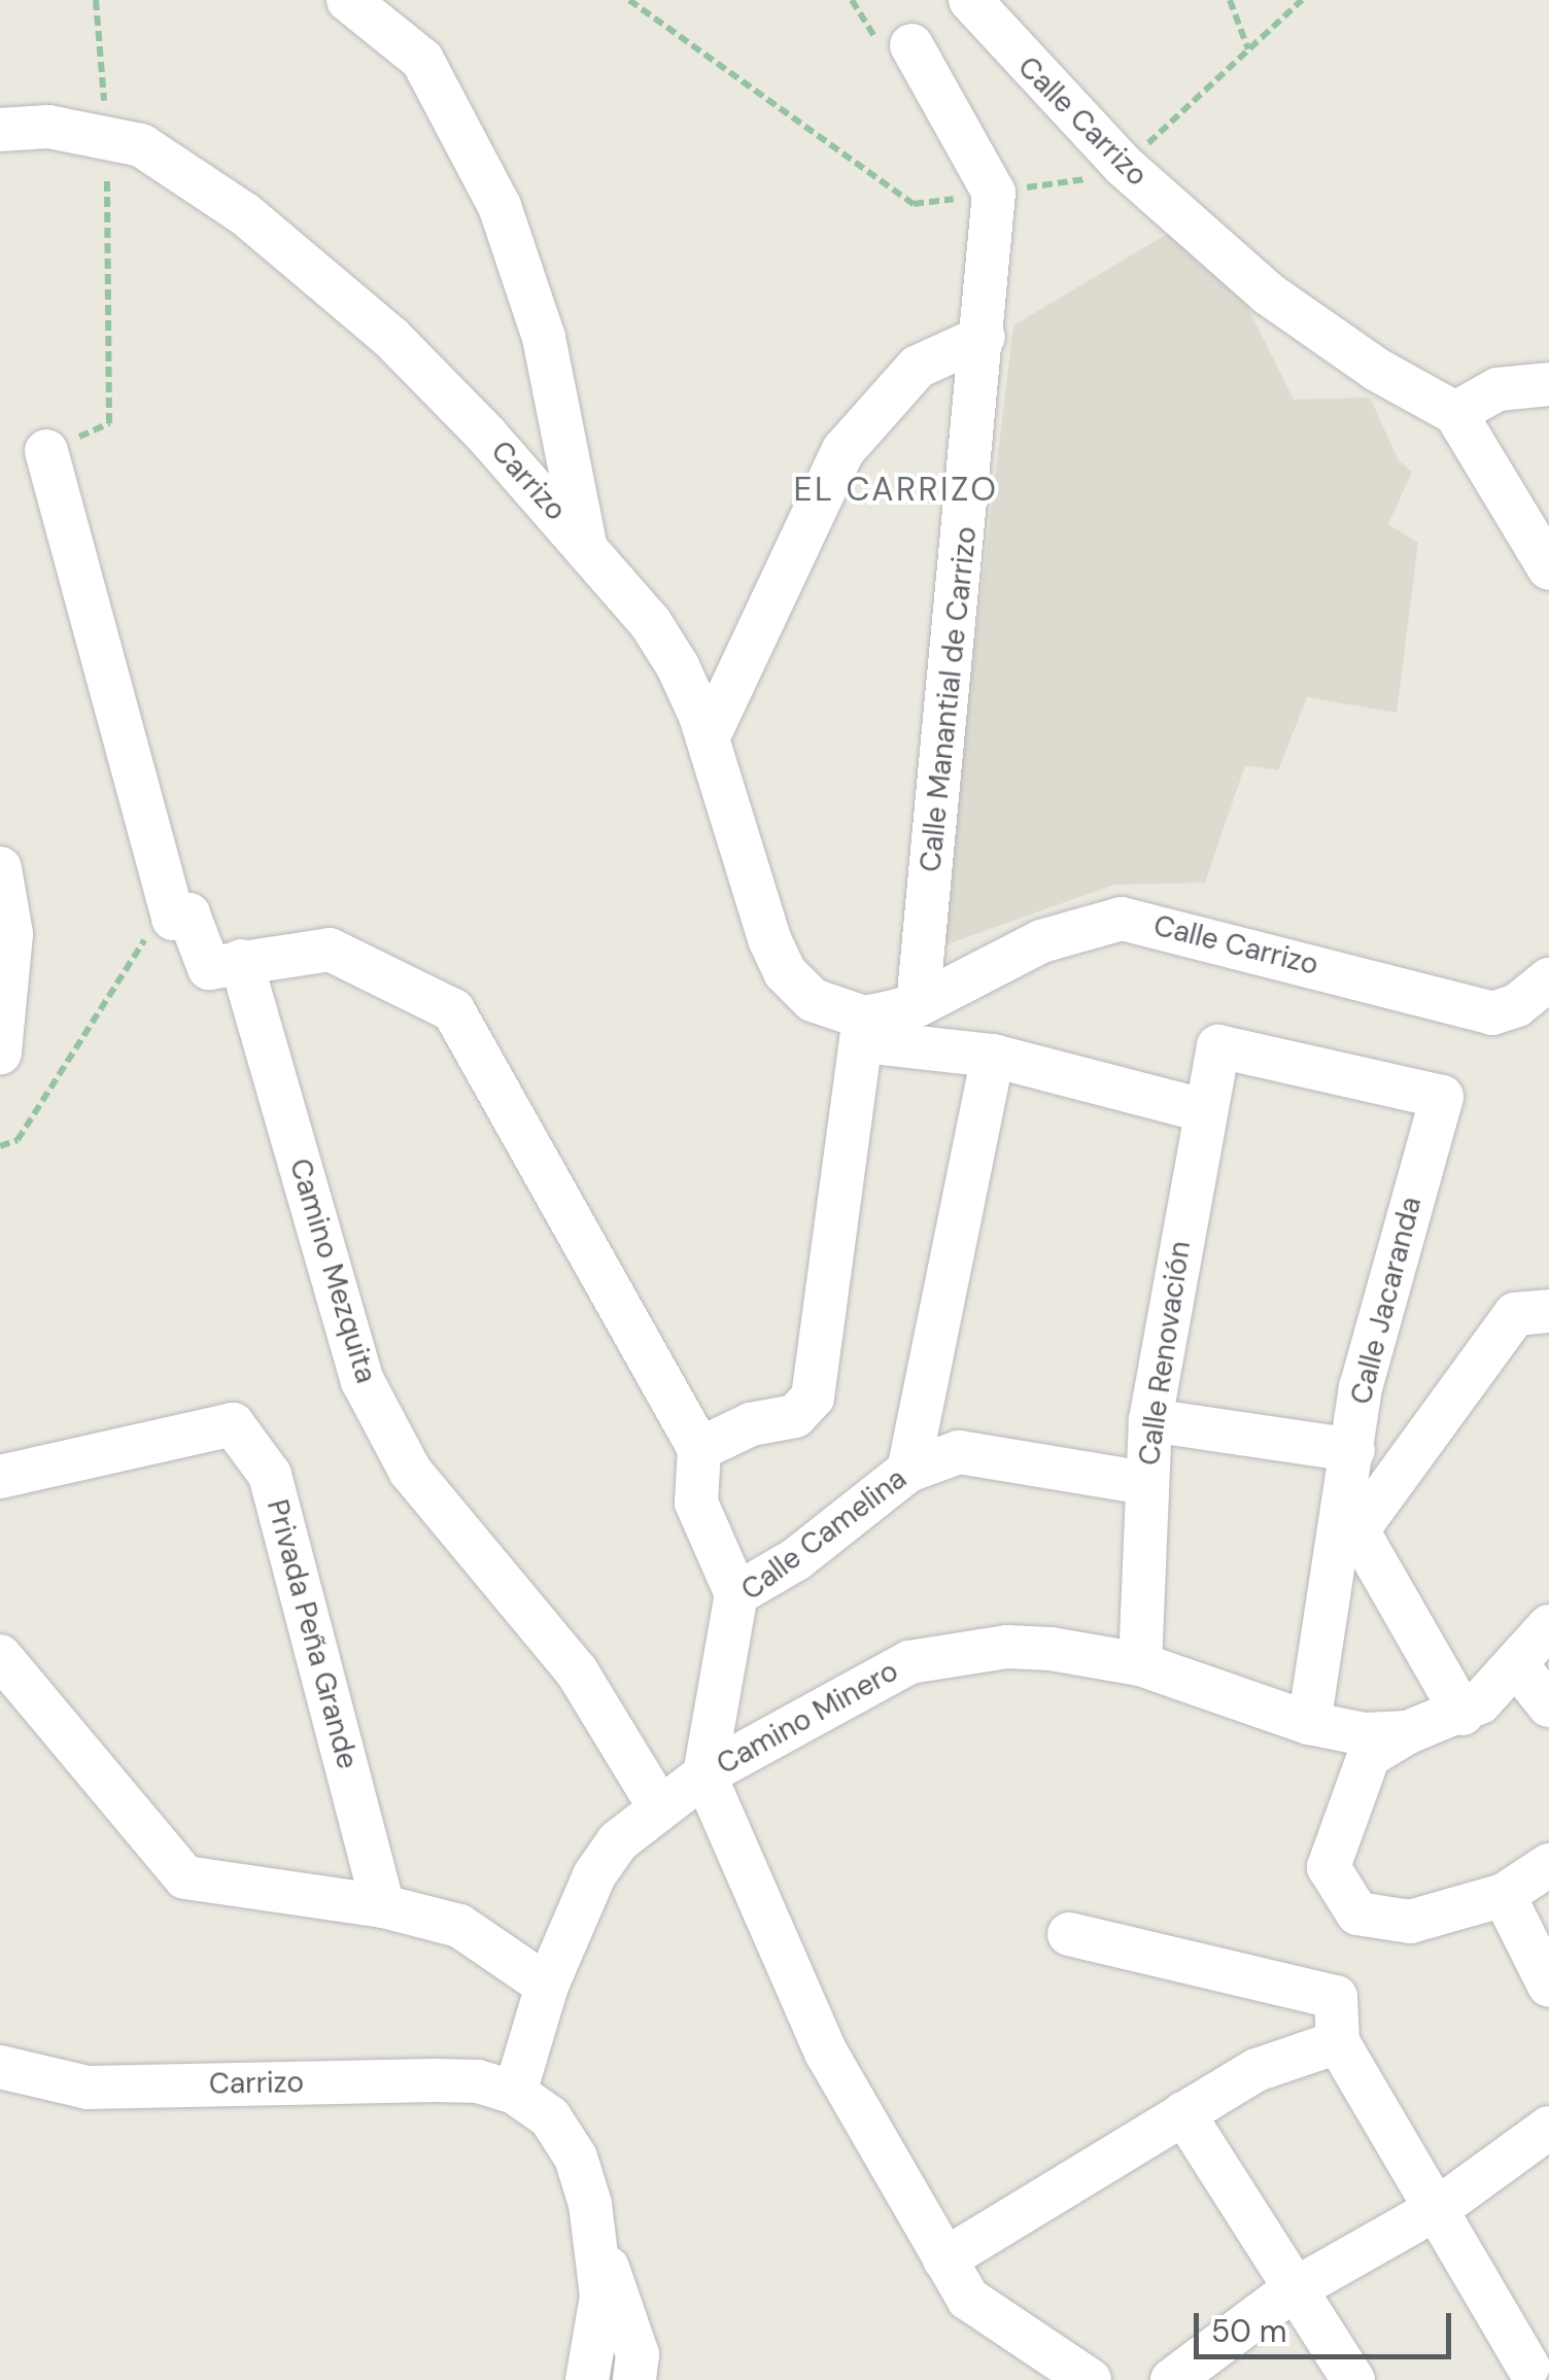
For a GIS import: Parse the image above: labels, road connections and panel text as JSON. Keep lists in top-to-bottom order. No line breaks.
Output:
{"streets":{"street":["Calle Carrizo","Carrizo","Calle Manantial de Carrizo","Camino Mezquita","Calle Jacaranda","Calle Renovación","Calle Camelina","Privada Peña Grande","Camino Minero"]},"crossings":[["Calle Carrizo","Carrizo"],["Calle Carrizo","Calle Manantial de Carrizo"],["Carrizo","Calle Renovación"],["Carrizo","Camino Minero"],["Camino Mezquita","Camino Minero"],["Calle Jacaranda","Calle Renovación"],["Calle Jacaranda","Camino Minero"],["Calle Renovación","Calle Camelina"],["Calle Renovación","Camino Minero"],["Calle Camelina","Camino Minero"]],"districts":["EL CARRIZO"],"scale_bar":"50 m"}
